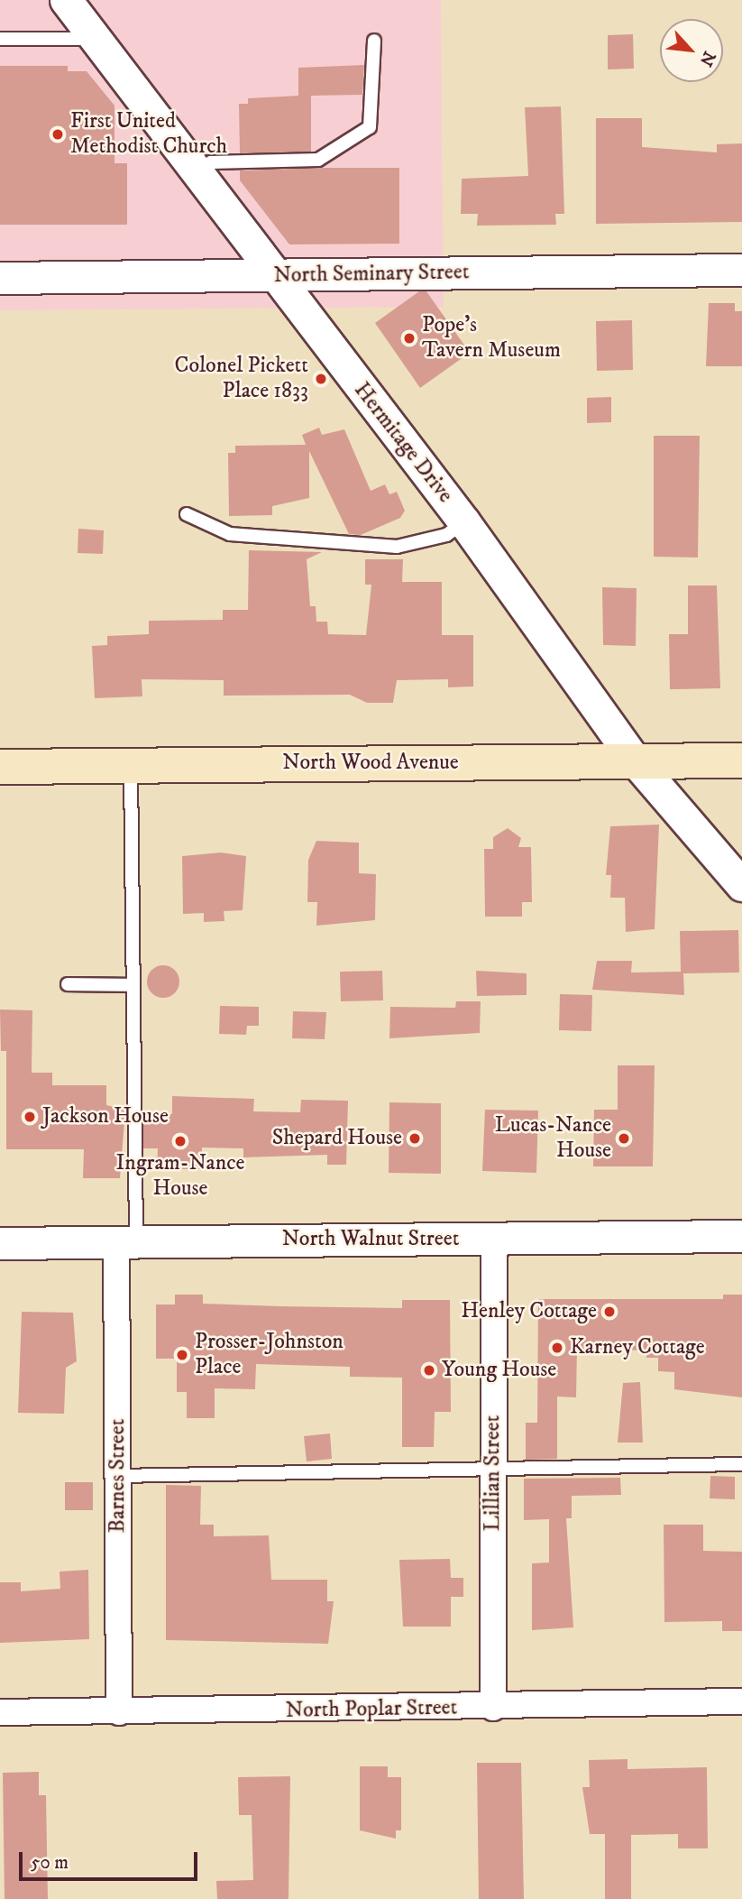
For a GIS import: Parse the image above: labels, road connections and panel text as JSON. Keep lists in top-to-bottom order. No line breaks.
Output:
{"streets":{"main road":["North Wood Avenue"],"street":["North Seminary Street","Hermitage Drive","North Walnut Street","Lillian Street","Barnes Street","North Poplar Street"]},"crossings":[["North Seminary Street","Hermitage Drive"],["Hermitage Drive","North Wood Avenue"],["North Walnut Street","Lillian Street"],["North Walnut Street","Barnes Street"],["Lillian Street","North Poplar Street"],["Barnes Street","North Poplar Street"]],"places":["First United Methodist Church","Pope's Tavern Museum","Colonel Pickett Place 1833","Jackson House","Shepard House","Lucas-Nance House","Ingram-Nance House","Henley Cottage","Karney Cottage","Prosser-Johnston Place","Young House"],"scale_bar":"50 m","north":"bottom right"}
